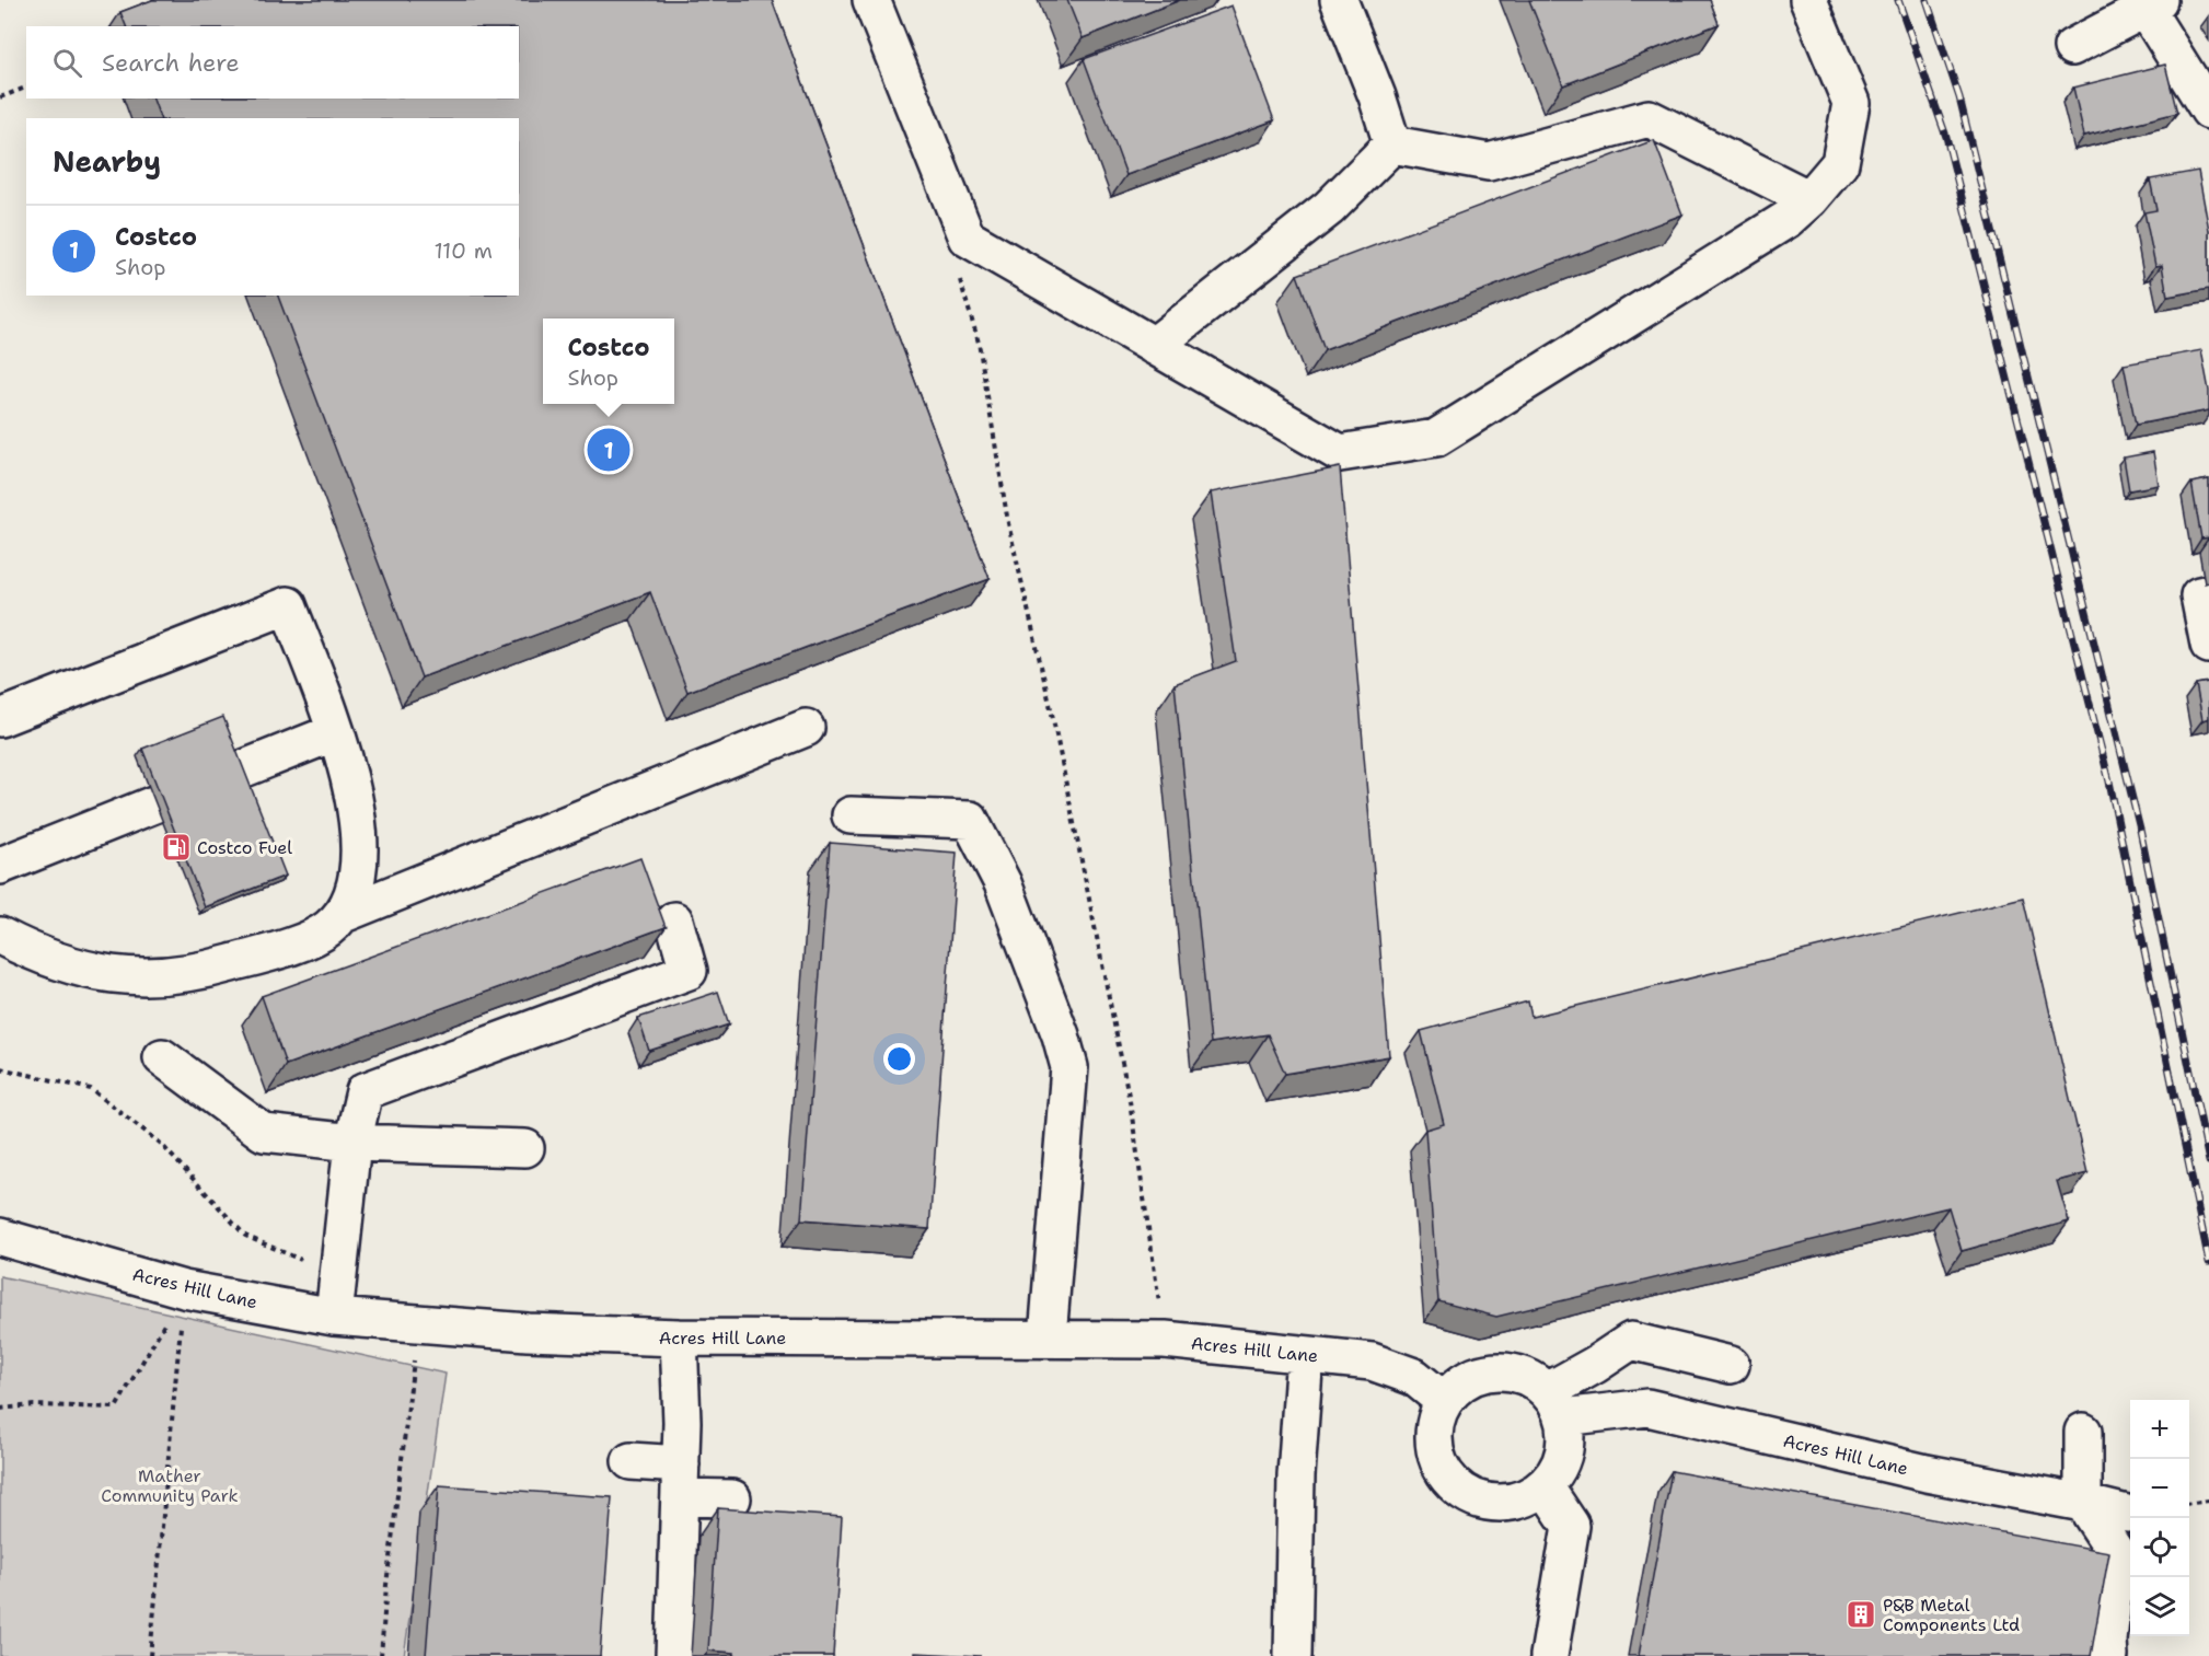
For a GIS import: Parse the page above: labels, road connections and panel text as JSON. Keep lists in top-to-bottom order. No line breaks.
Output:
{"streets":{"street":["Acres Hill Lane"]},"parks":["Mather Community Park"],"places":{"fuel station":["Costco Fuel"],"building":["P&B Metal Components Ltd"]},"page":{"search":"Search here","heading":"Nearby","list":[{"mark":"1","name":"Costco","note":"Shop","value":"110 m"}],"popup":["Costco","Shop"],"pins":"1","map_buttons":["+","−"]}}
